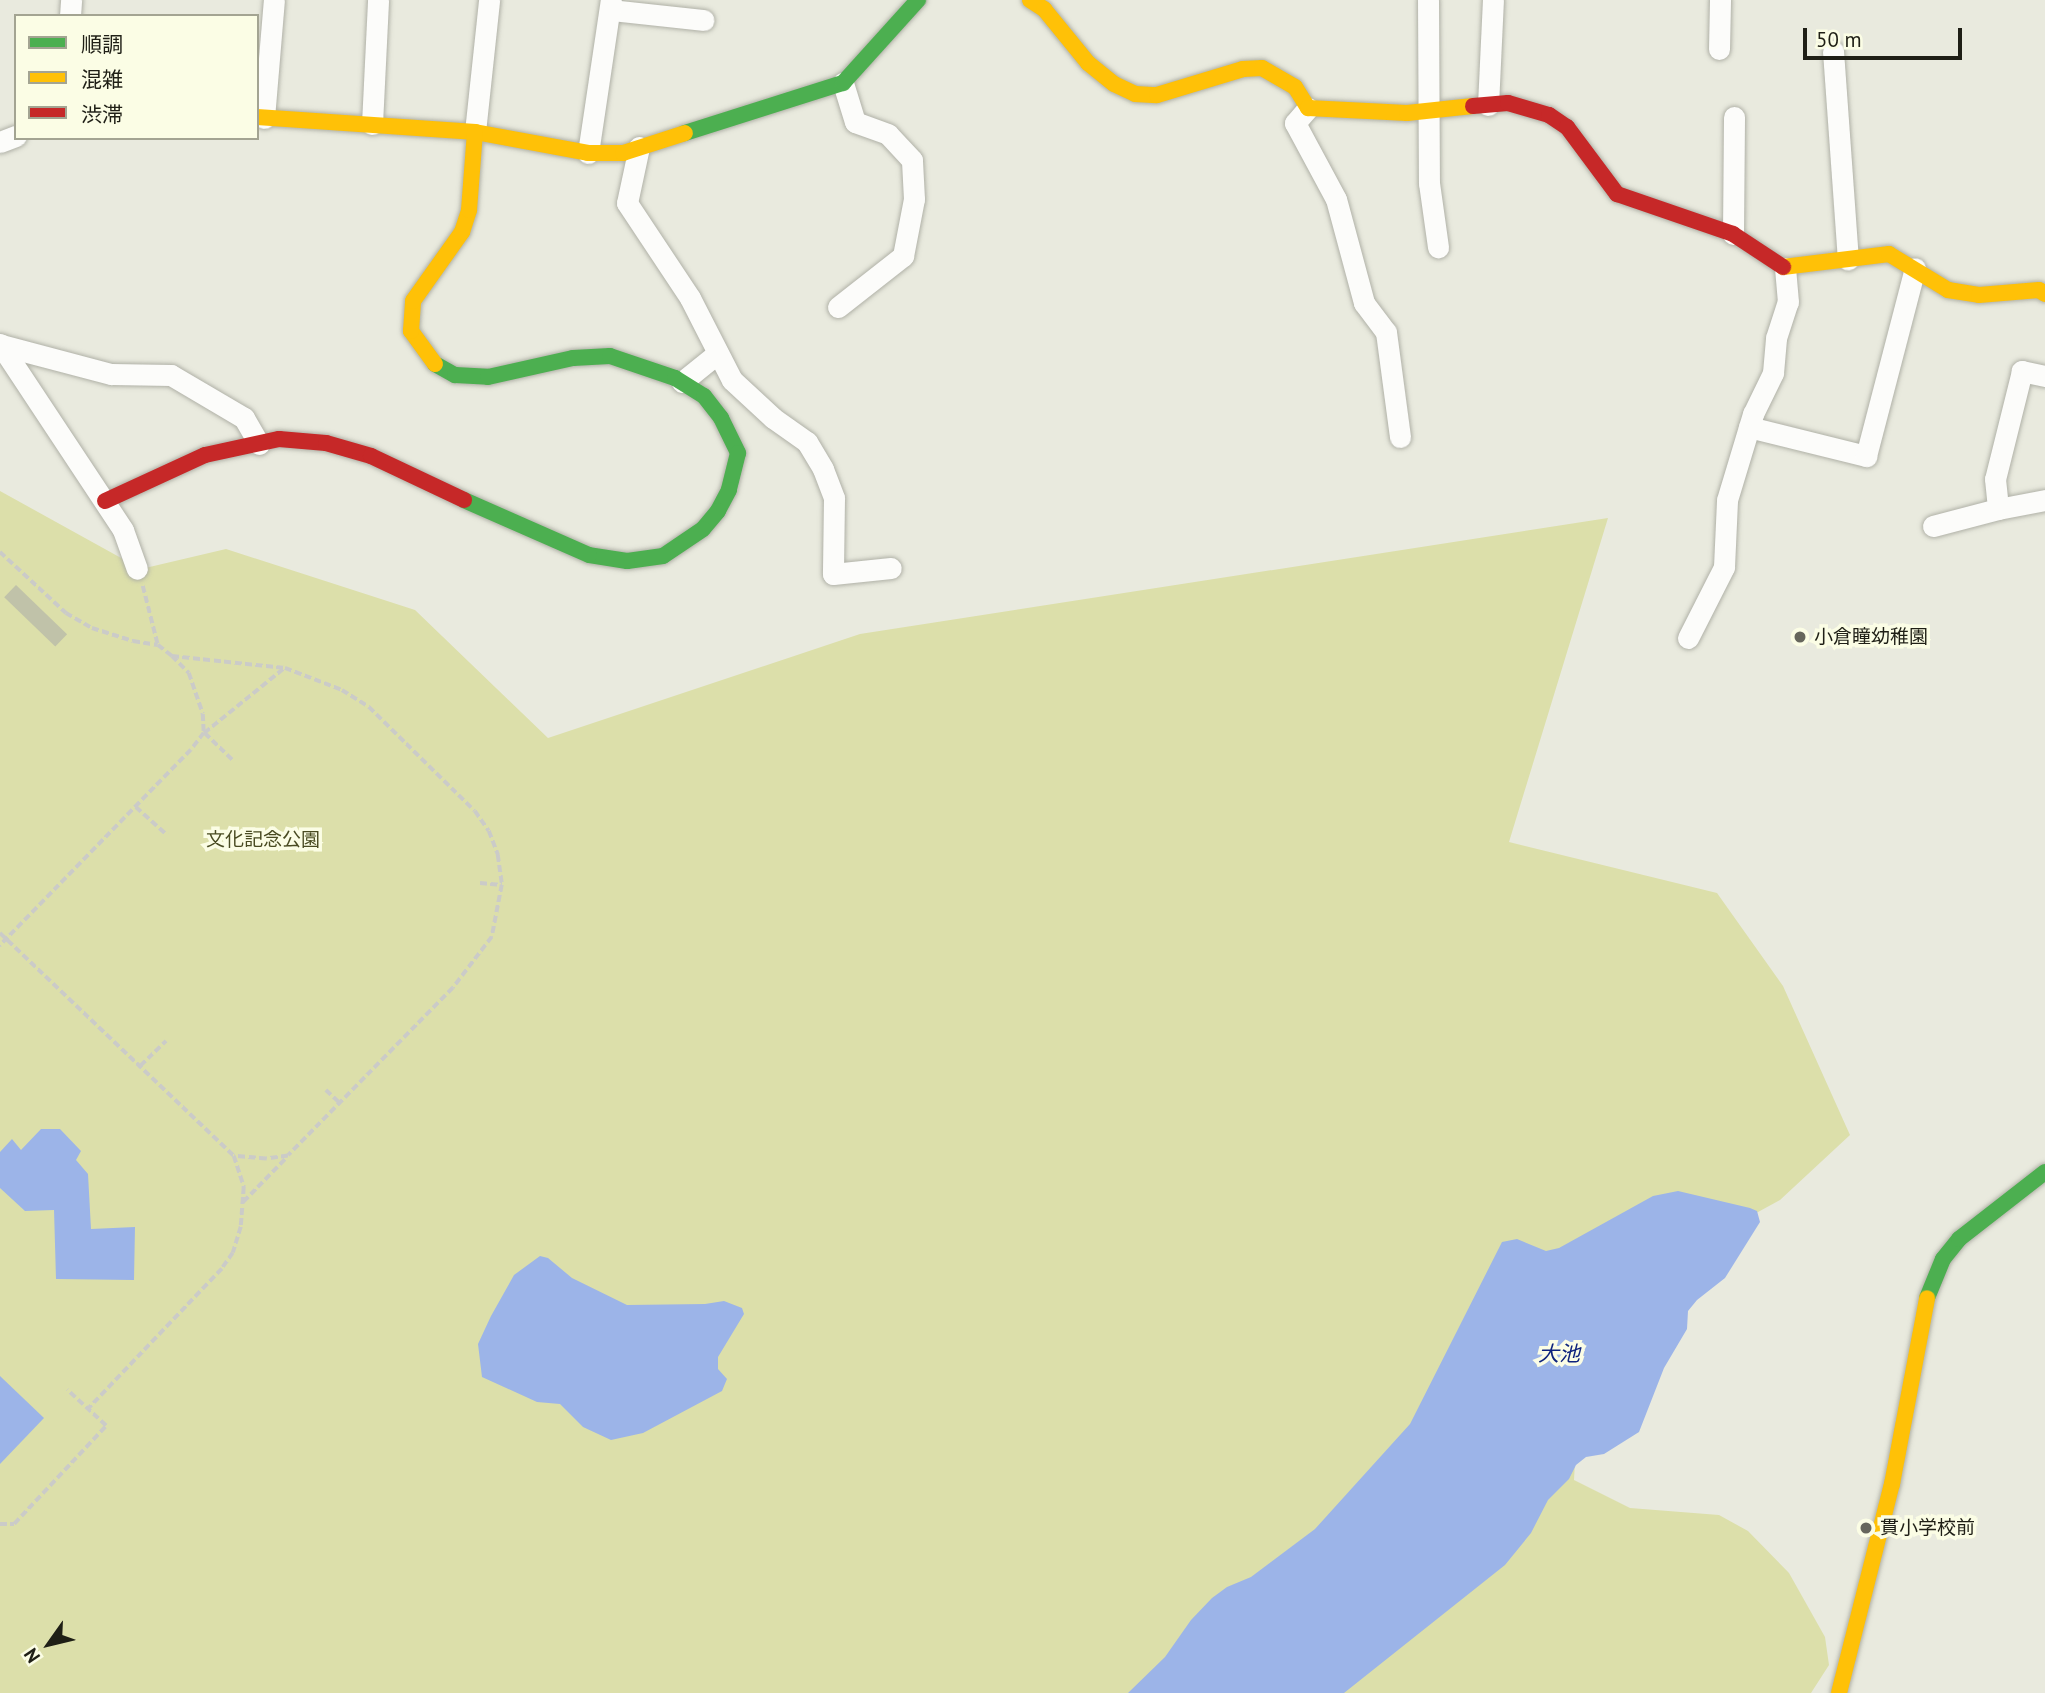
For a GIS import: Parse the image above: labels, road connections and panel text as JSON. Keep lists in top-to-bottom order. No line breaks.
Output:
{"water":["大池"],"parks":["文化記念公園"],"places":["小倉瞳幼稚園","貫小学校前"],"legend":["順調","混雑","渋滞"],"scale_bar":"50 m","north":"bottom left"}
